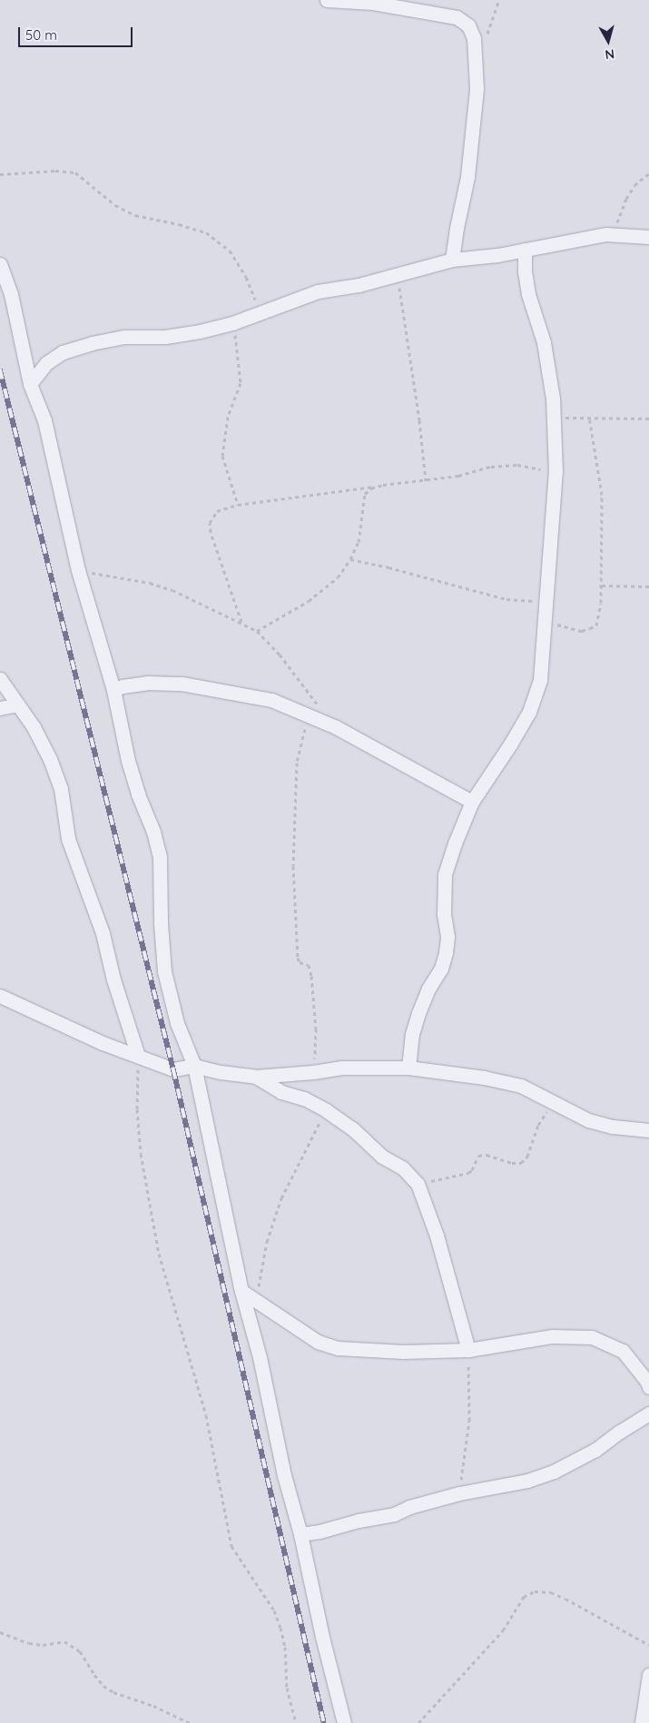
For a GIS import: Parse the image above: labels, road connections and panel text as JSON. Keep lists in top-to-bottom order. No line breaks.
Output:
{"scale_bar":"50 m","north":"bottom"}
